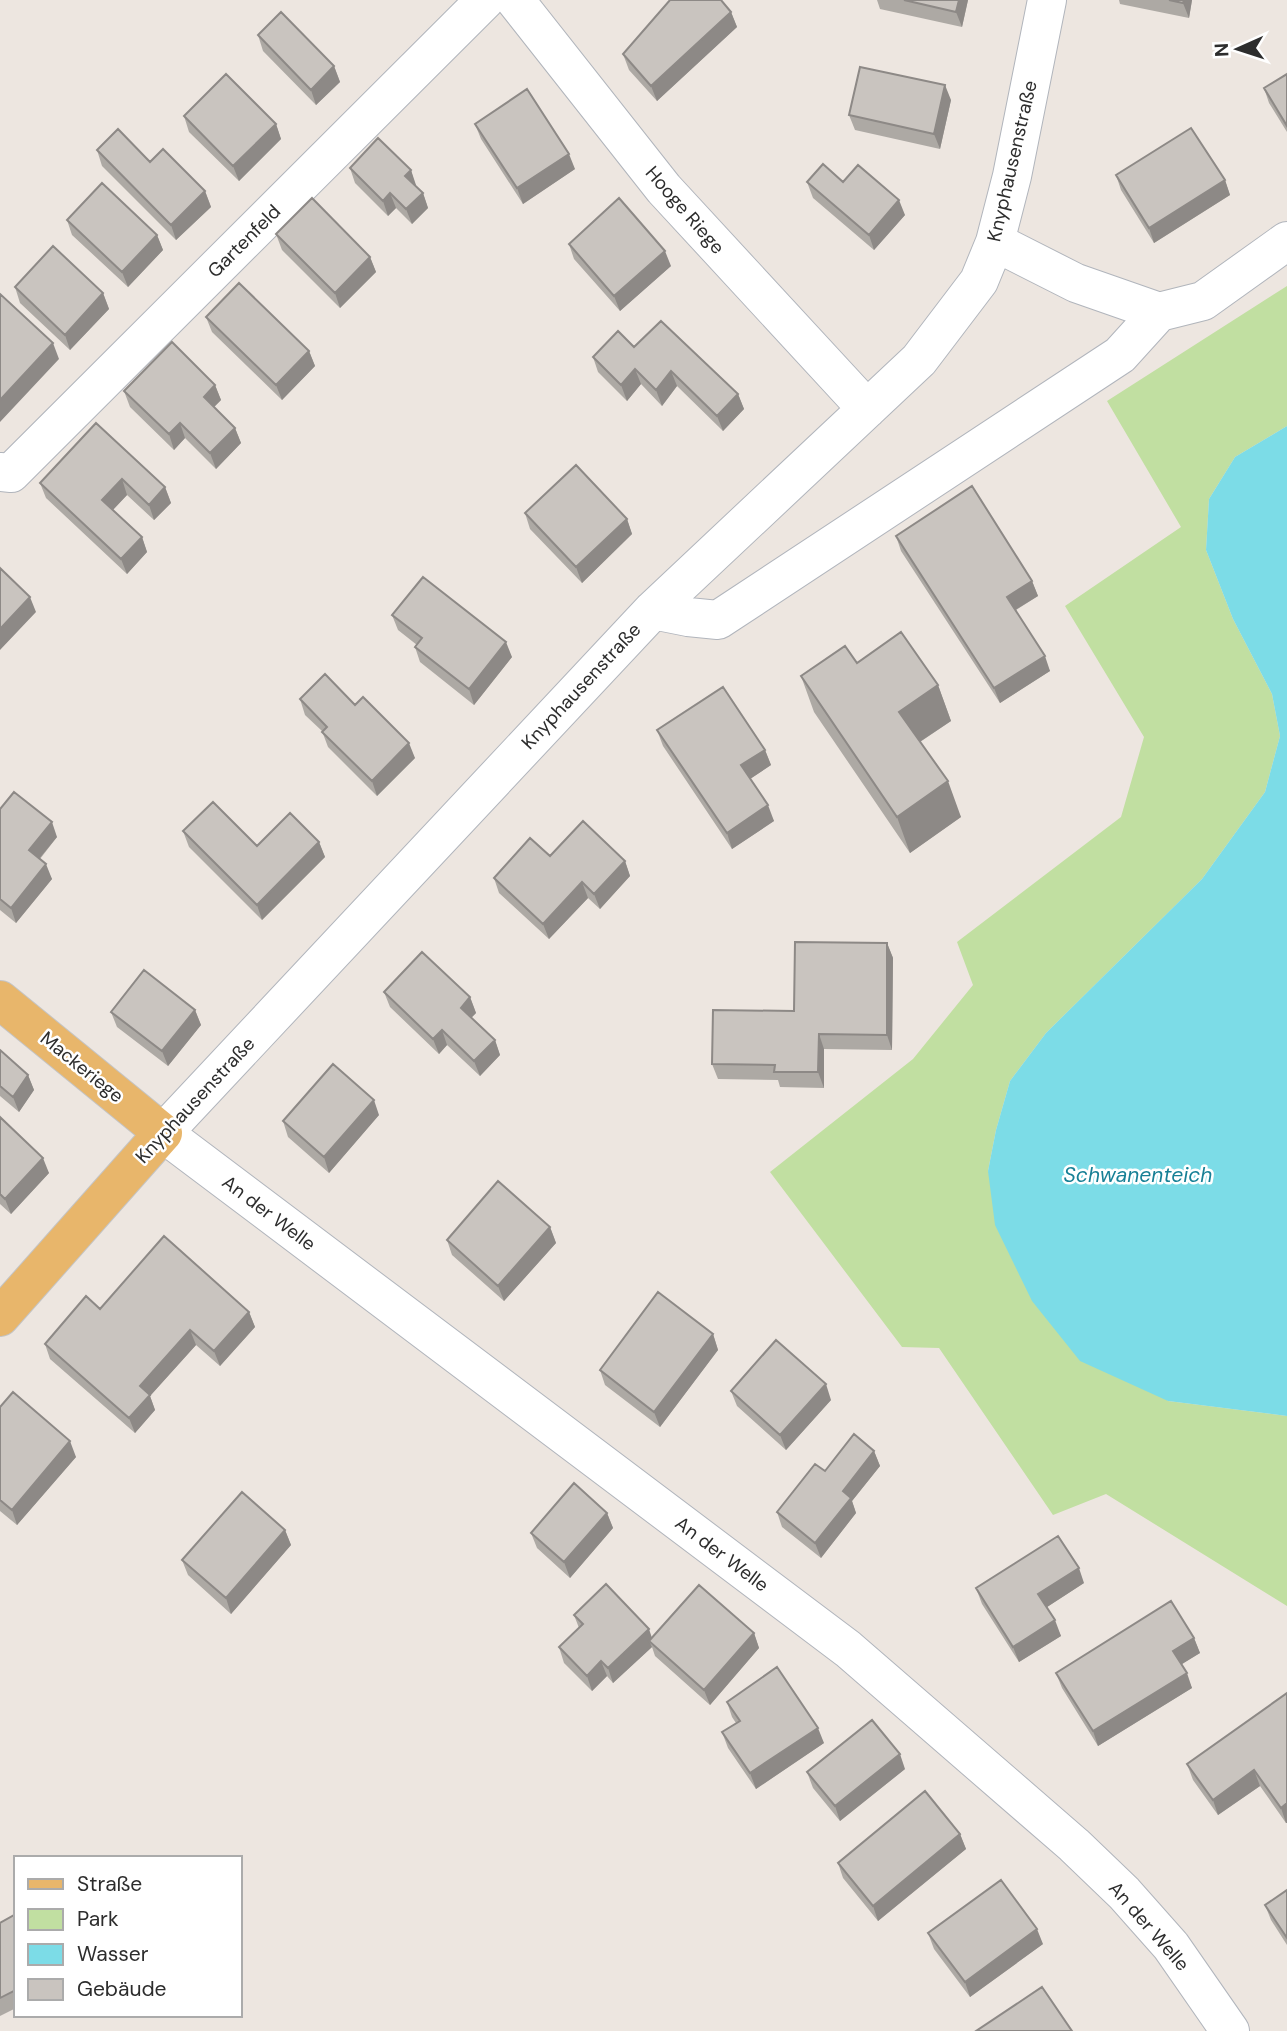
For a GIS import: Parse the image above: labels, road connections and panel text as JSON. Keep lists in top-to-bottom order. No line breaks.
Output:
{"streets":{"main road":["Knyphausenstraße","Mackeriege"],"street":["Hooge Riege","Gartenfeld","An der Welle"]},"crossings":[["Knyphausenstraße","Hooge Riege"],["Knyphausenstraße","Mackeriege"],["Knyphausenstraße","An der Welle"],["Mackeriege","An der Welle"]],"water":["Schwanenteich"],"legend":["Straße","Park","Wasser","Gebäude"],"north":"left"}
